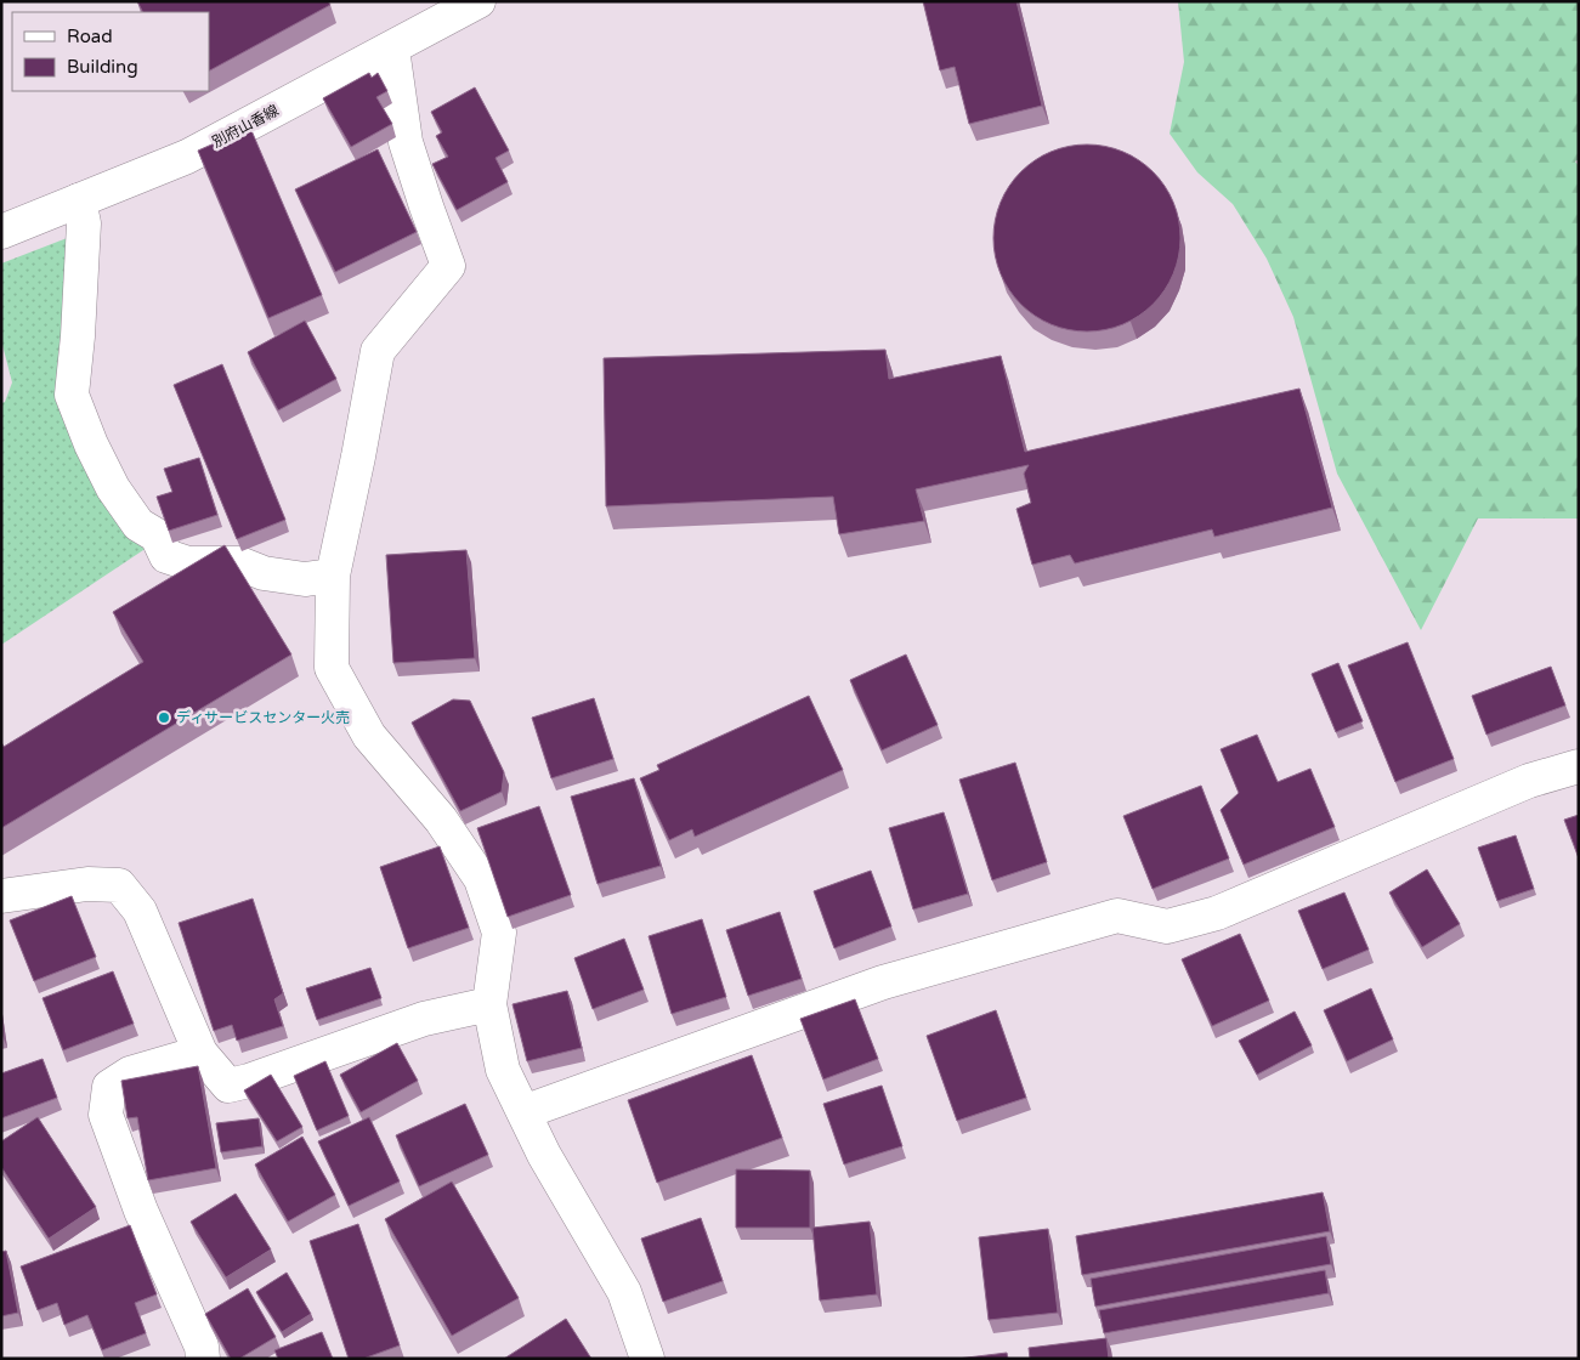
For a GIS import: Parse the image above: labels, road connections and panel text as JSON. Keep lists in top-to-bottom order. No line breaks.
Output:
{"streets":{"street":["別府山香線"]},"places":["ディサービスセンター火売"],"legend":["Road","Building"]}
